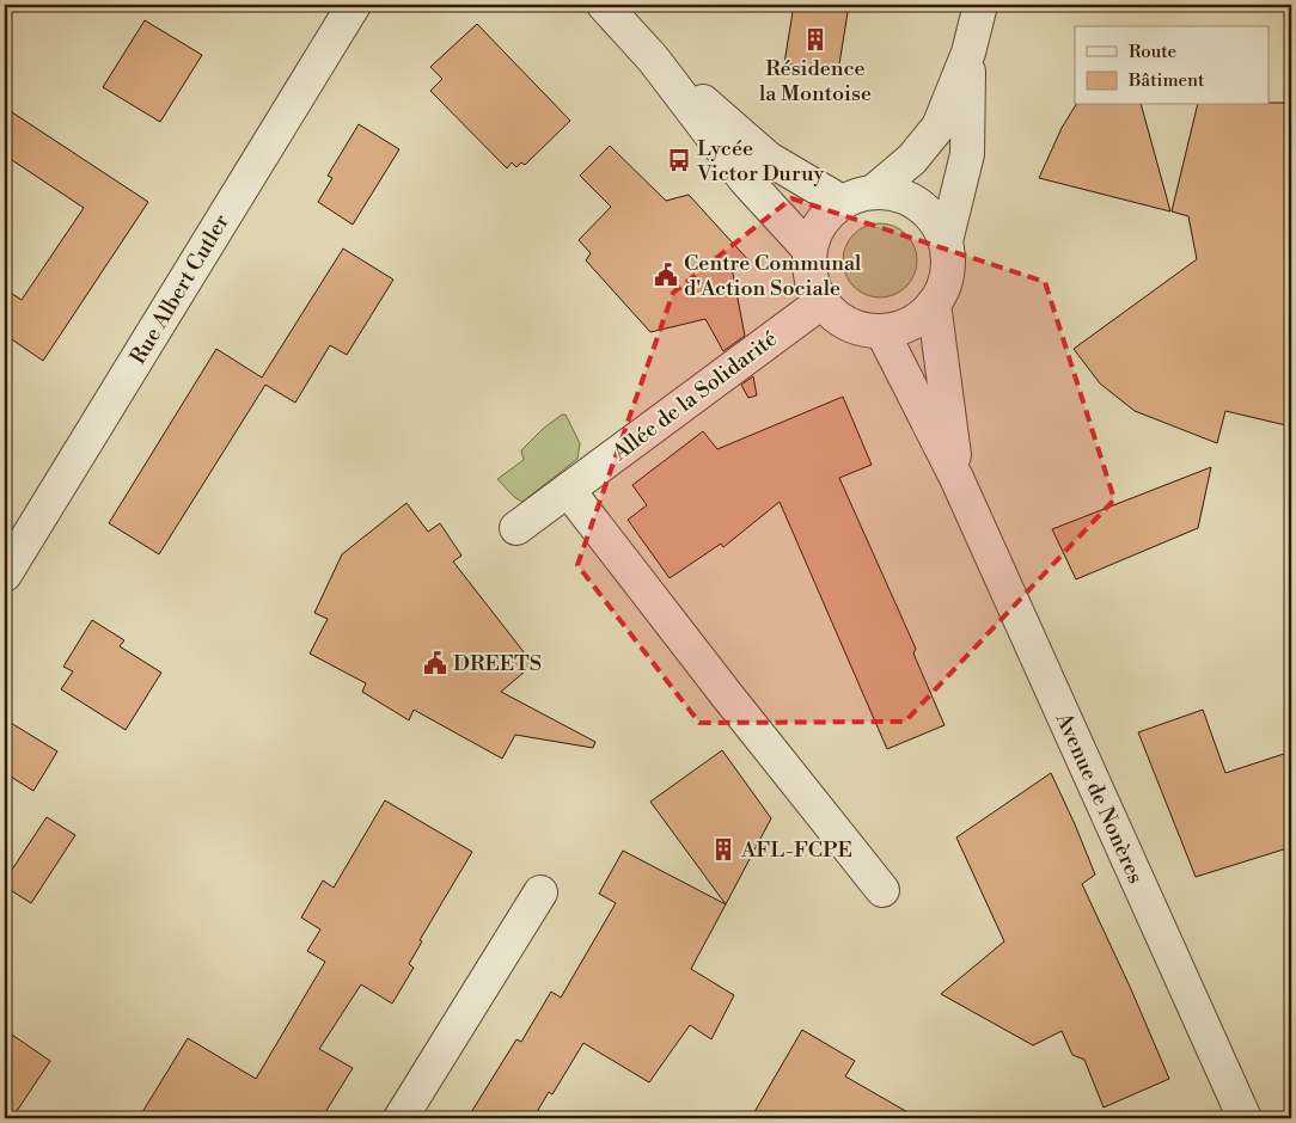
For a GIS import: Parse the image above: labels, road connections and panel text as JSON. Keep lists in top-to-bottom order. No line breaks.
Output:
{"streets":{"street":["Rue Albert Cutler","Allée de la Solidarité","Avenue de Nonères"]},"crossings":[["Allée de la Solidarité","Avenue de Nonères"]],"places":{"building":["Résidence la Montoise","AFL-FCPE"],"bus stop":["Lycée Victor Duruy"],"public building":["Centre Communal d'Action Sociale","DREETS"]},"legend":["Route","Bâtiment"]}
